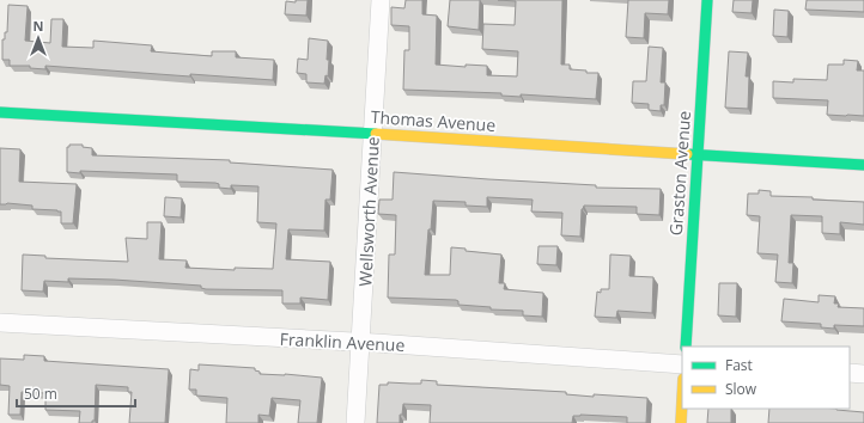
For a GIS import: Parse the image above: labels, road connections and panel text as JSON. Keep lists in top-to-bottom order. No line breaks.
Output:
{"streets":{"street":["Thomas Avenue","Graston Avenue","Wellsworth Avenue","Franklin Avenue"]},"crossings":[["Thomas Avenue","Graston Avenue"],["Thomas Avenue","Wellsworth Avenue"],["Wellsworth Avenue","Franklin Avenue"]],"legend":["Fast","Slow"],"scale_bar":"50 m","north":"top"}
